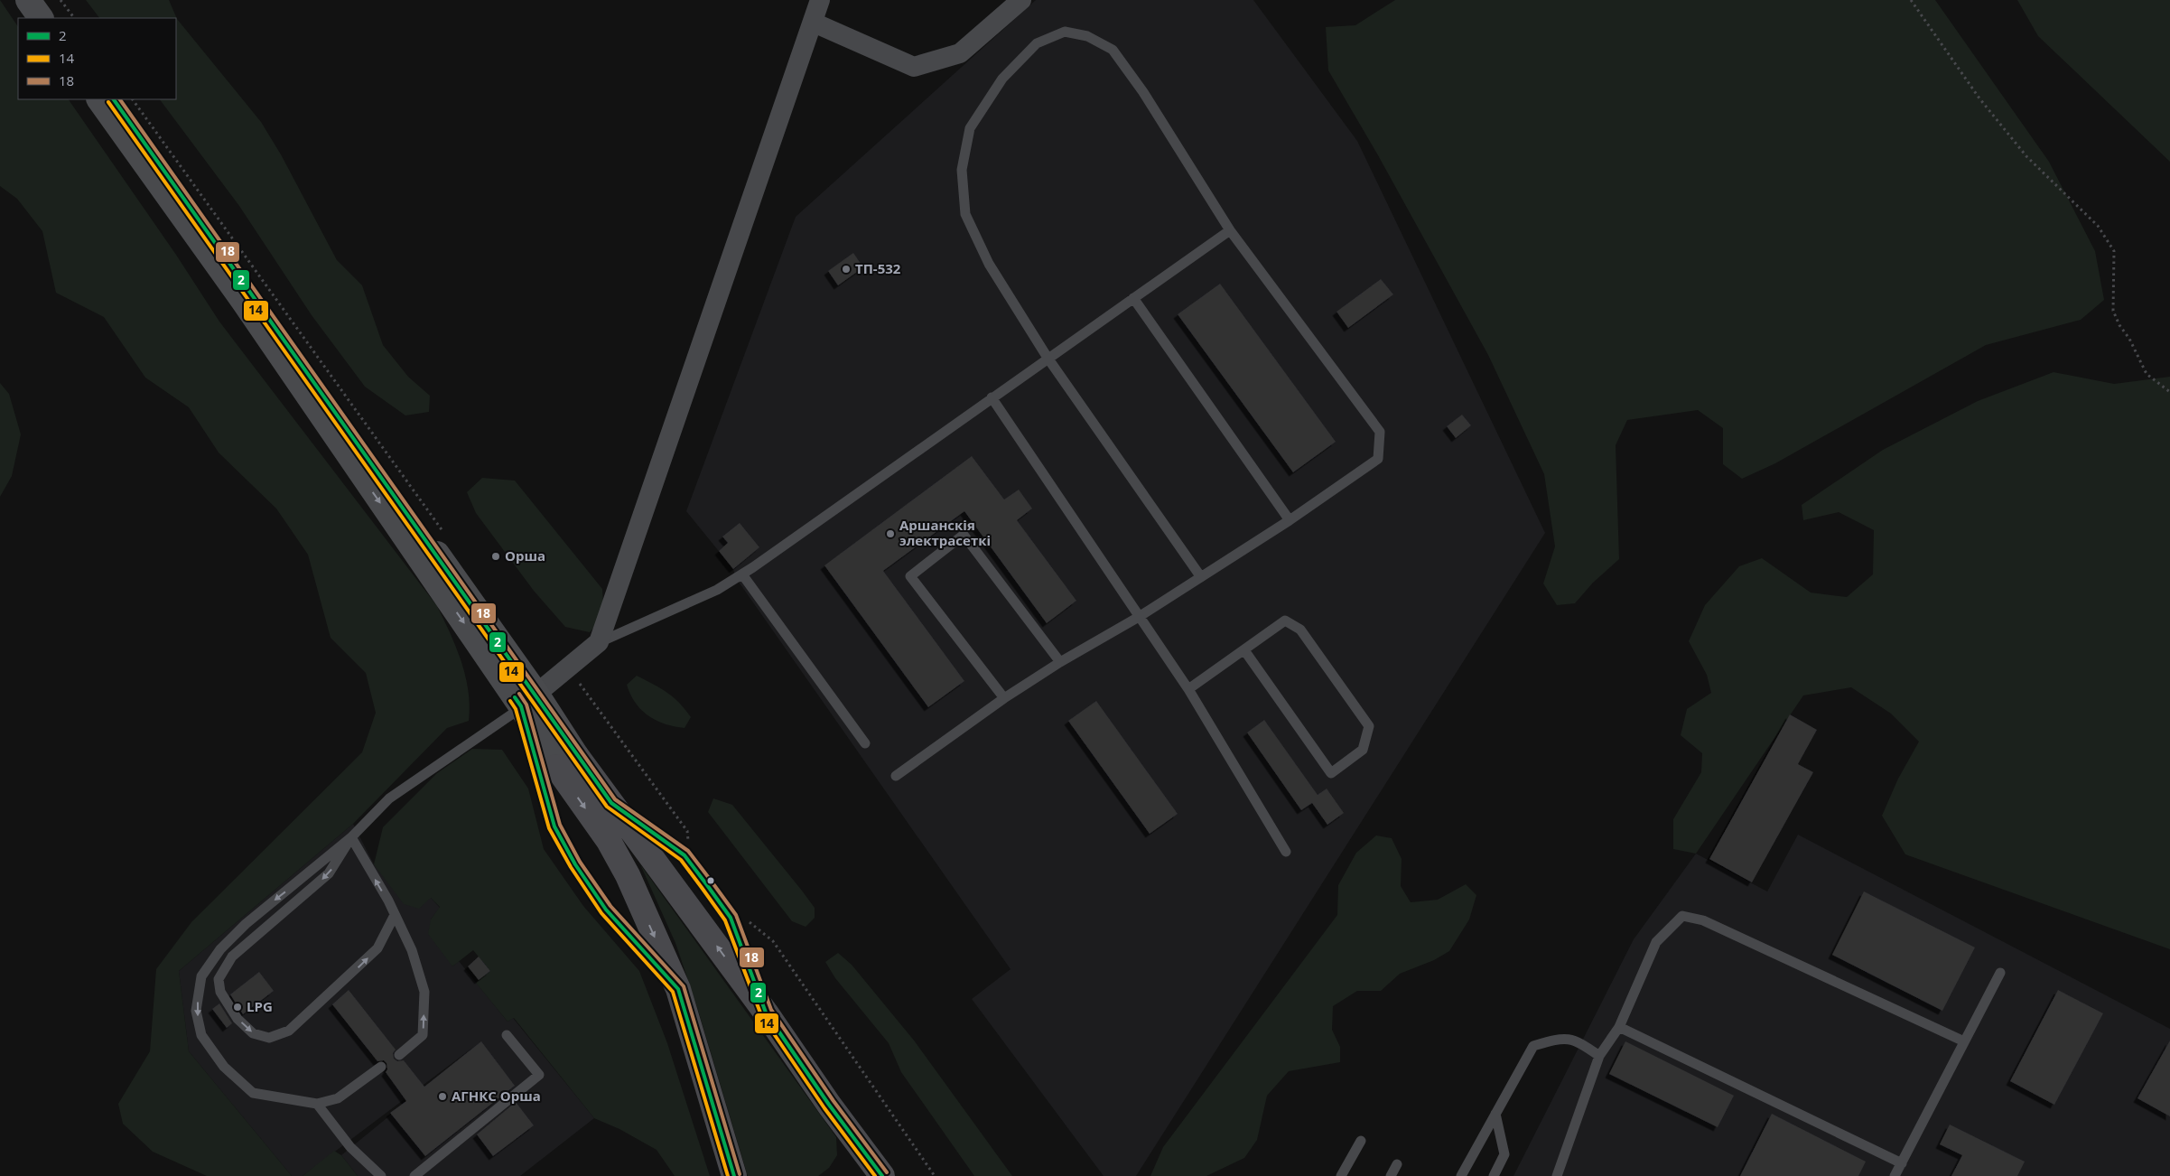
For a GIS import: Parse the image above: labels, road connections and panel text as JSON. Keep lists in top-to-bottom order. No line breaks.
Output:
{"places":["ТП-532","Аршанскія электрасеткі","Орша","LPG","АГНКС Орша"],"lines":["transit line 2","transit line 18","transit line 14"],"legend":["2","14","18"]}
